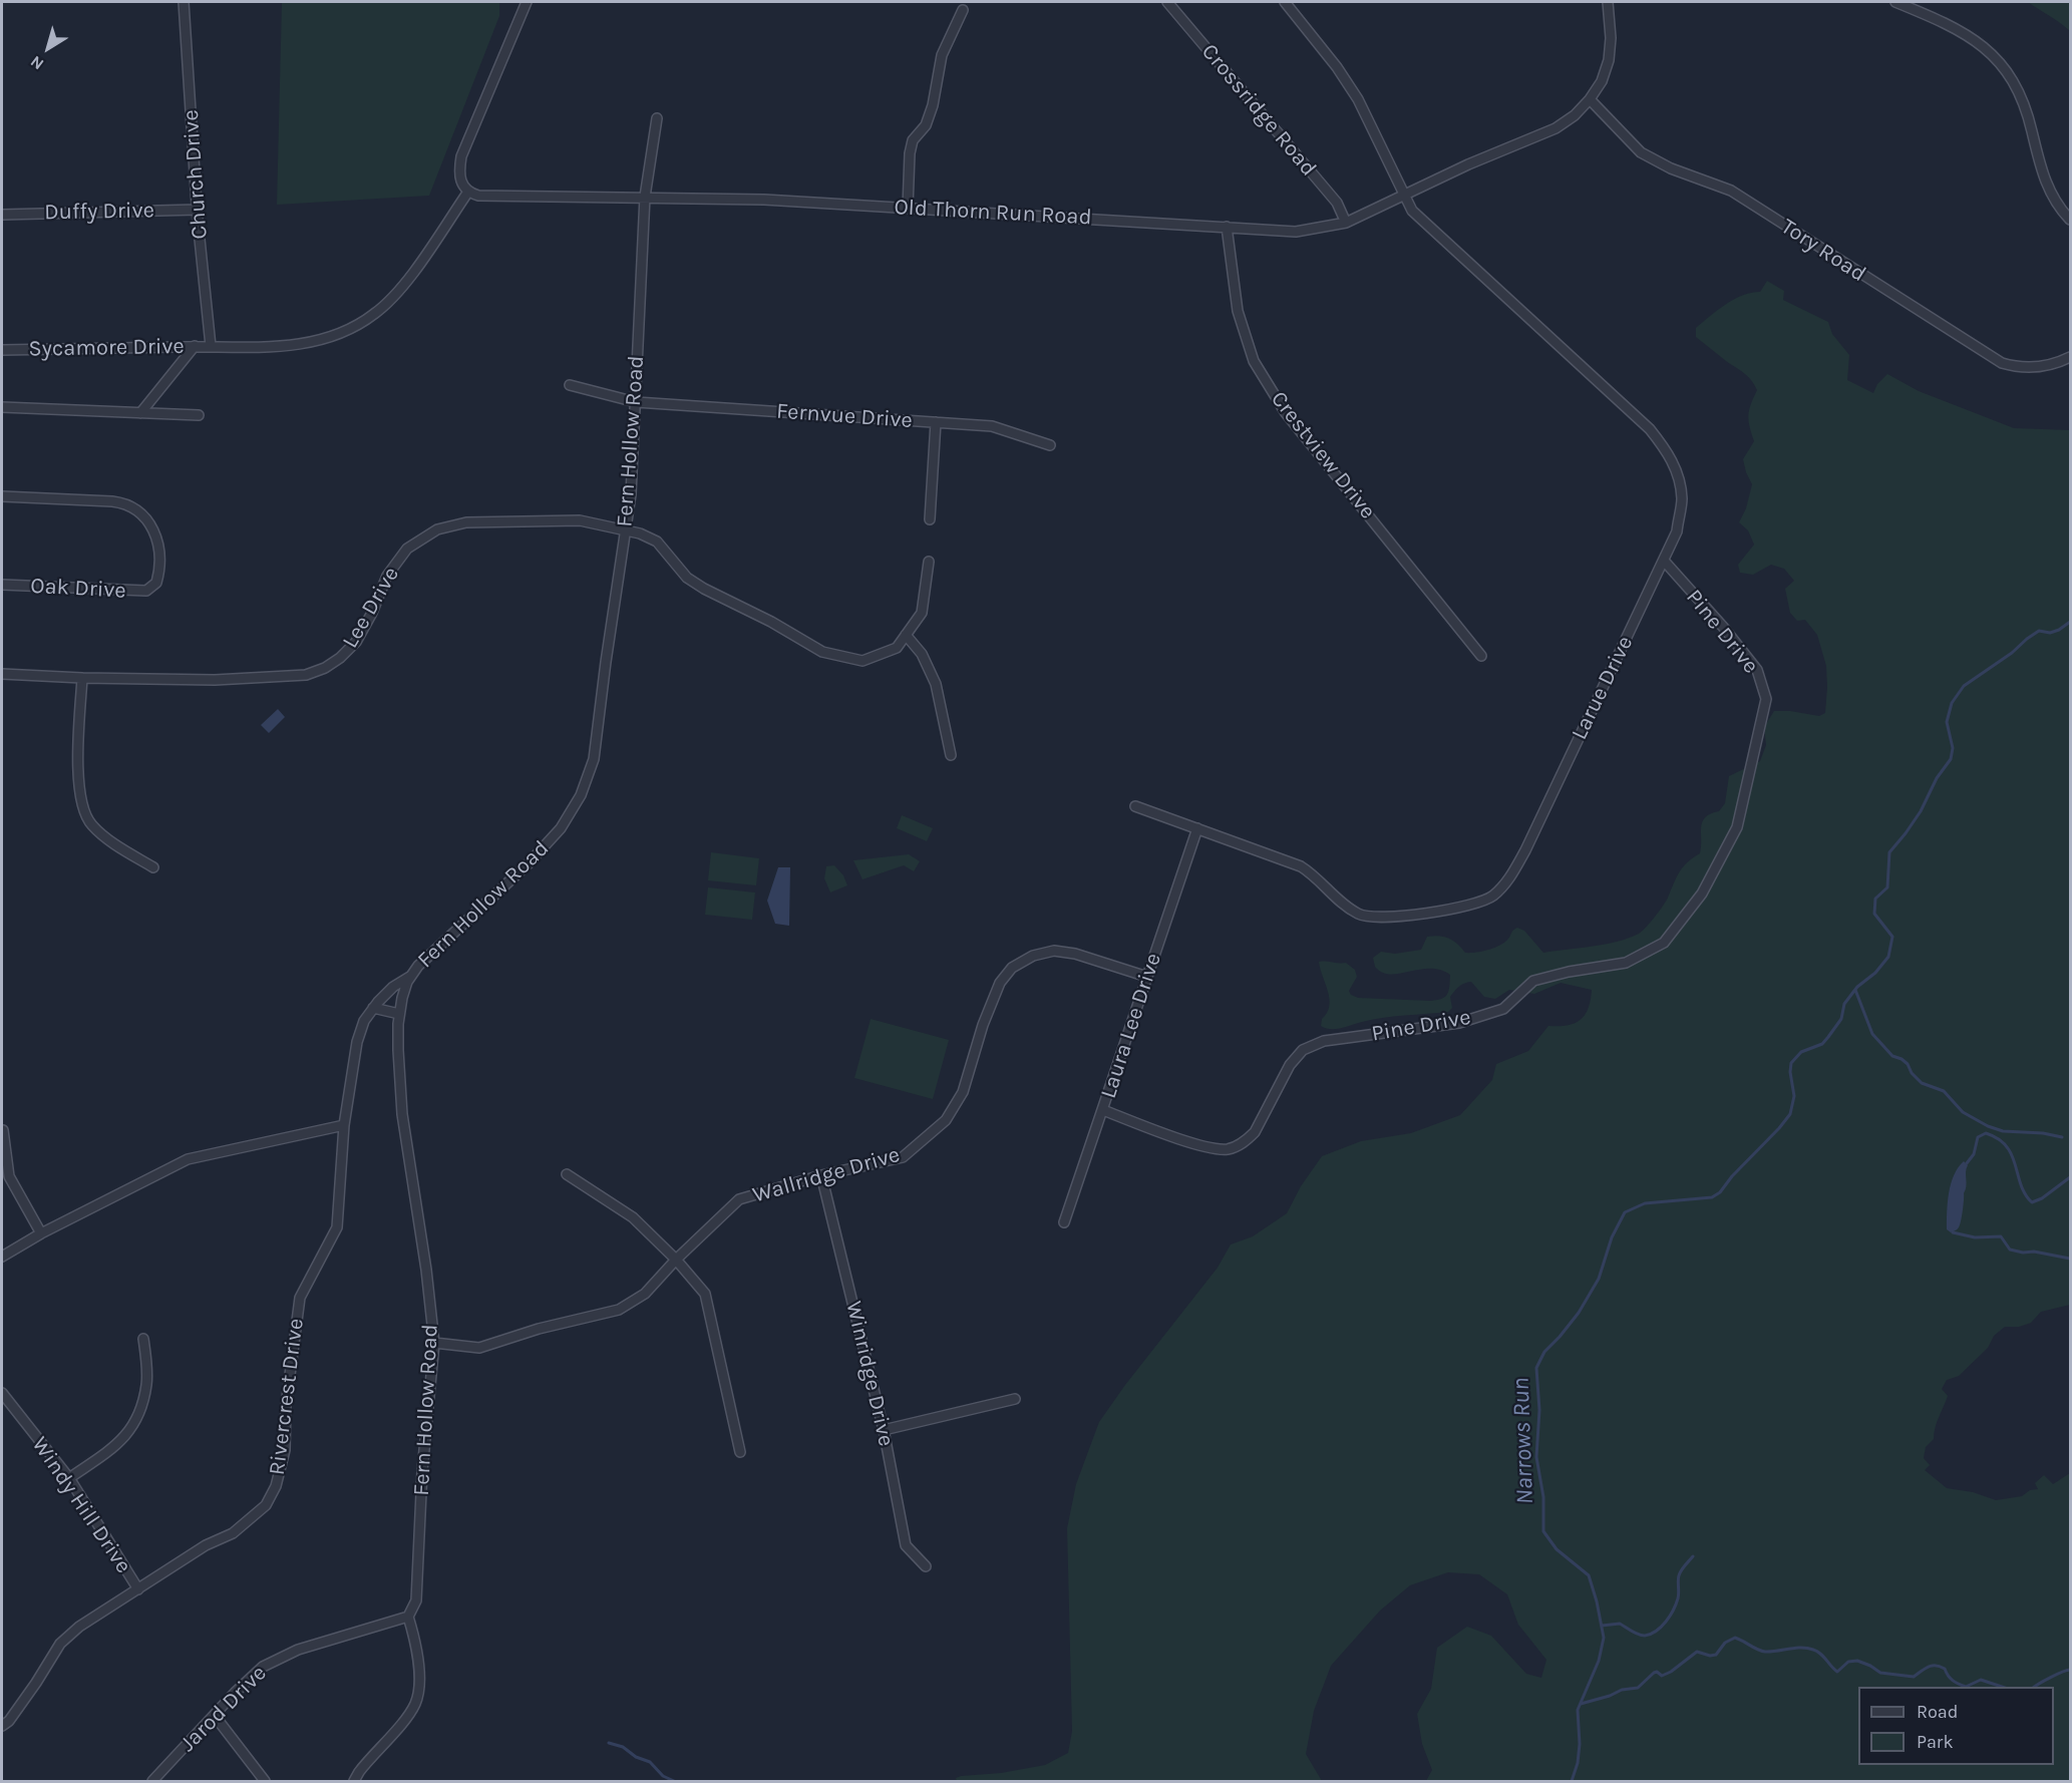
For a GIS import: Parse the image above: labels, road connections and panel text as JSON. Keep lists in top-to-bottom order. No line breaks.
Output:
{"streets":{"street":["Crossridge Road","Church Drive","Duffy Drive","Old Thorn Run Road","Tory Road","Sycamore Drive","Fernvue Drive","Fern Hollow Road","Crestview Drive","Oak Drive","Lee Drive","Pine Drive","Larue Drive","Laura Lee Drive","Wallridge Drive","Winridge Drive","Rivercrest Drive","Windy Hill Drive","Jarod Drive"]},"crossings":[["Crossridge Road","Old Thorn Run Road"],["Church Drive","Duffy Drive"],["Church Drive","Sycamore Drive"],["Old Thorn Run Road","Tory Road"],["Old Thorn Run Road","Sycamore Drive"],["Old Thorn Run Road","Fern Hollow Road"],["Old Thorn Run Road","Crestview Drive"],["Old Thorn Run Road","Larue Drive"],["Fernvue Drive","Fern Hollow Road"],["Fern Hollow Road","Lee Drive"],["Fern Hollow Road","Wallridge Drive"],["Fern Hollow Road","Rivercrest Drive"],["Fern Hollow Road","Jarod Drive"],["Pine Drive","Larue Drive"],["Pine Drive","Laura Lee Drive"],["Larue Drive","Laura Lee Drive"],["Laura Lee Drive","Wallridge Drive"],["Wallridge Drive","Winridge Drive"],["Rivercrest Drive","Windy Hill Drive"]],"water":["Narrows Run"],"legend":["Road","Park"],"north":"bottom left"}
